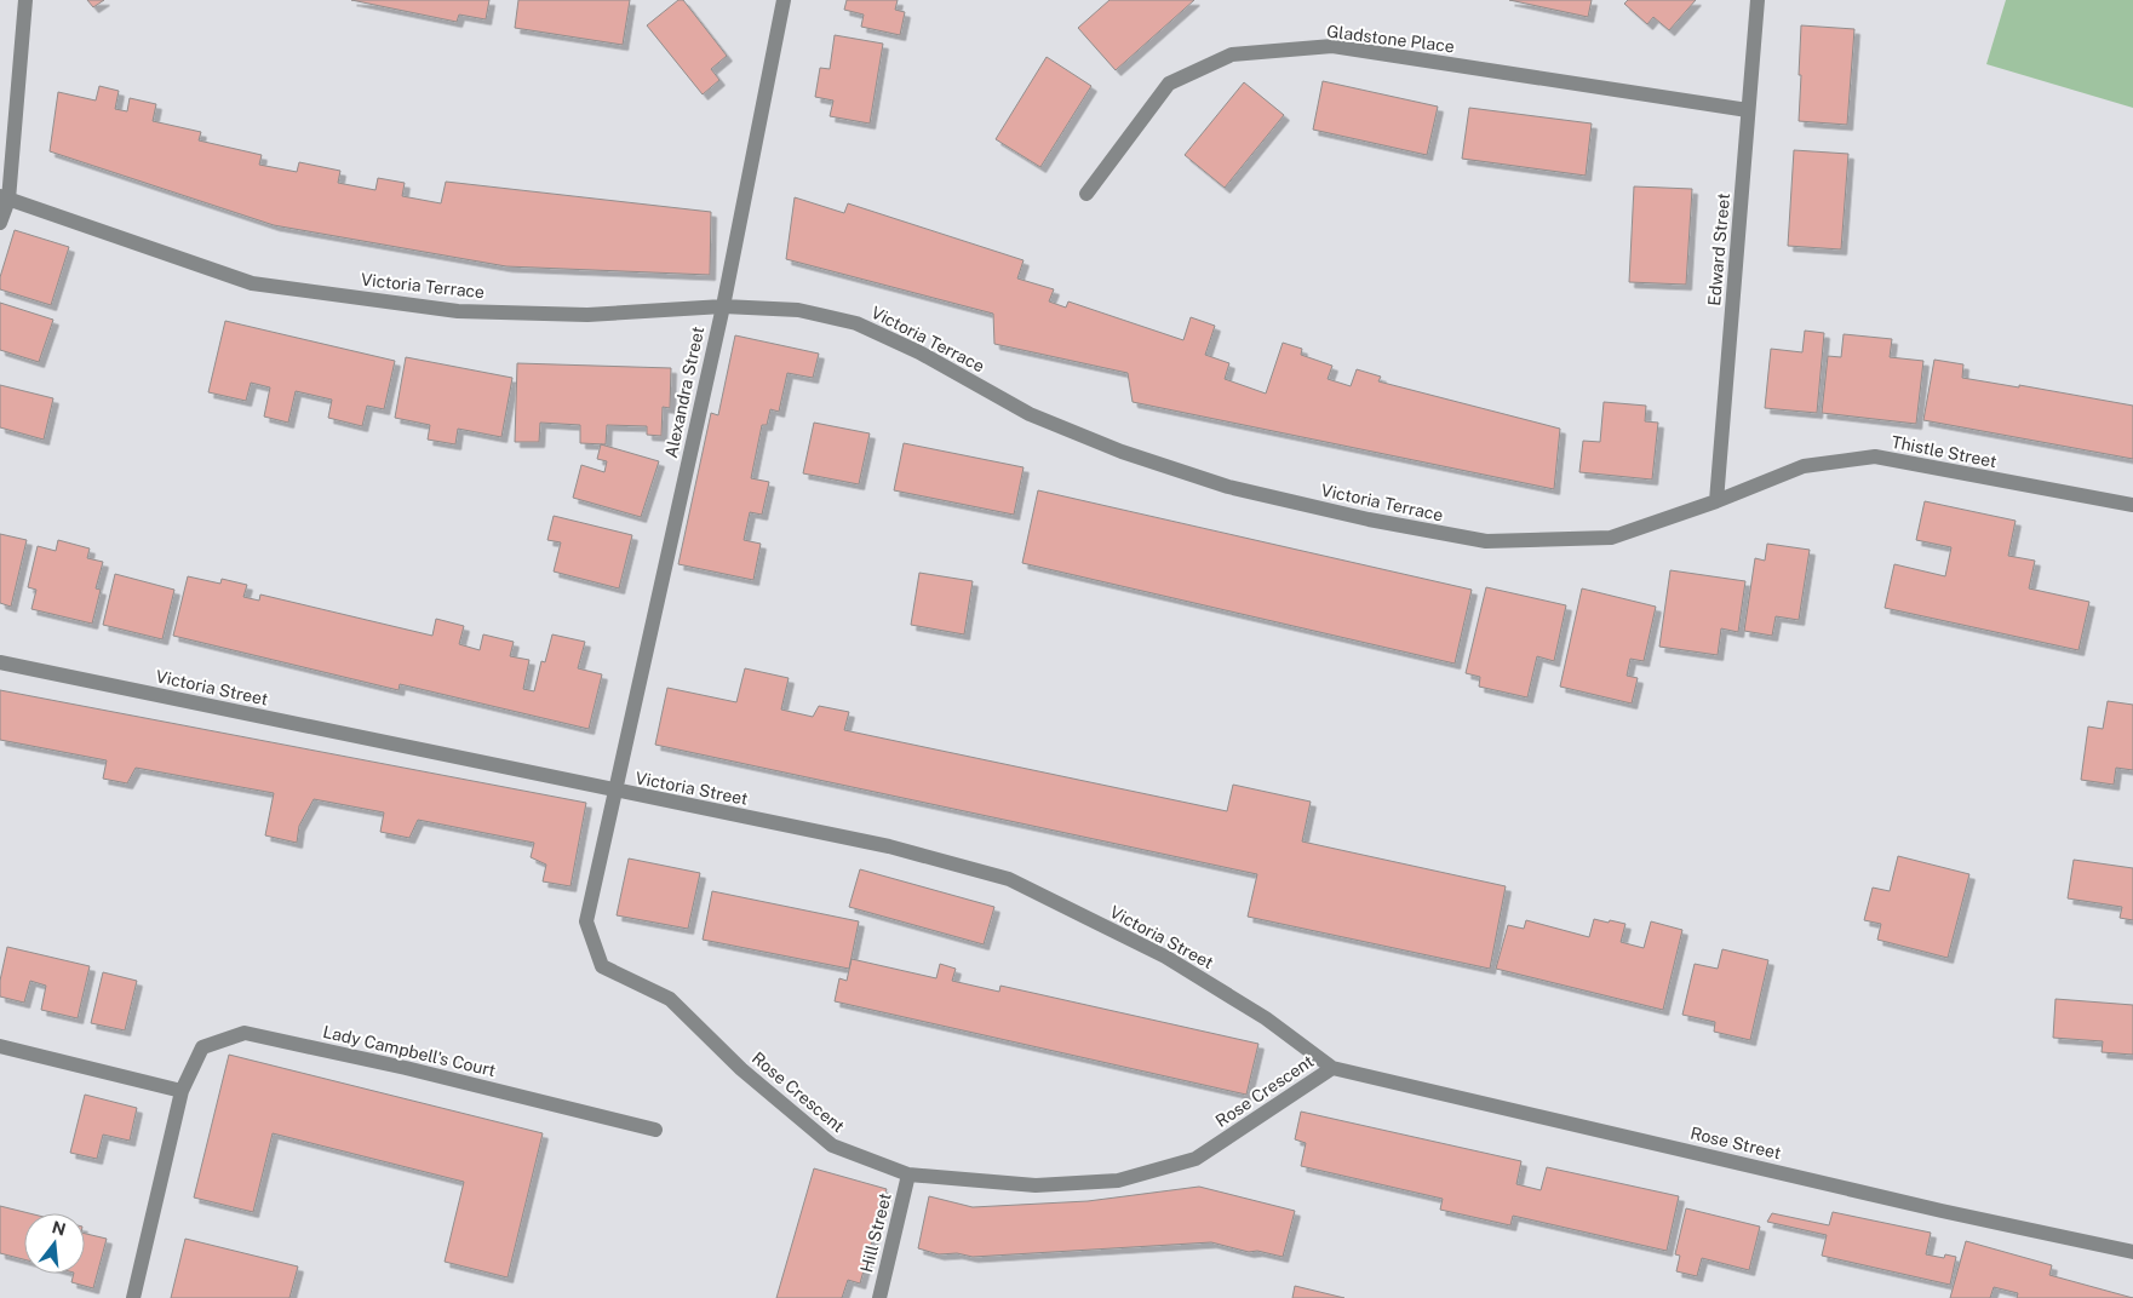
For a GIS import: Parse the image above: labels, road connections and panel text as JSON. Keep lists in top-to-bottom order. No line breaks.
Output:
{"streets":{"street":["Gladstone Place","Edward Street","Victoria Terrace","Alexandra Street","Thistle Street","Victoria Street","Lady Campbell's Court","Rose Crescent","Rose Street","Hill Street"]},"crossings":[["Gladstone Place","Edward Street"],["Edward Street","Victoria Terrace"],["Edward Street","Thistle Street"],["Victoria Terrace","Alexandra Street"],["Victoria Terrace","Thistle Street"],["Alexandra Street","Victoria Street"],["Alexandra Street","Rose Crescent"],["Victoria Street","Rose Crescent"],["Victoria Street","Rose Street"],["Rose Crescent","Rose Street"],["Rose Crescent","Hill Street"]],"north":"top"}
